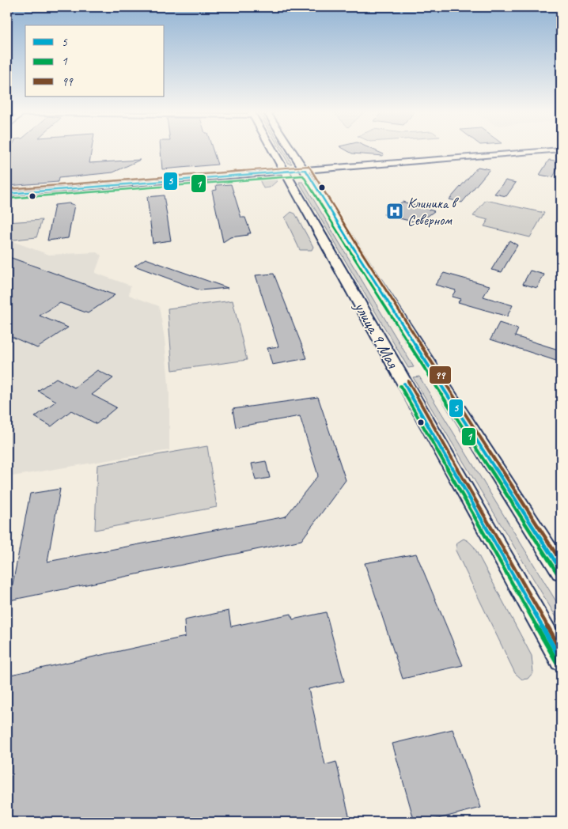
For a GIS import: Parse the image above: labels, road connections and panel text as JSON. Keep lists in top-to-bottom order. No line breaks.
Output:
{"streets":{"main road":["улица 9 Мая"]},"places":{"hospital":["Клиника в Северном"]},"lines":["transit line 99","transit line 5","transit line 1"],"legend":["5","1","99"]}
